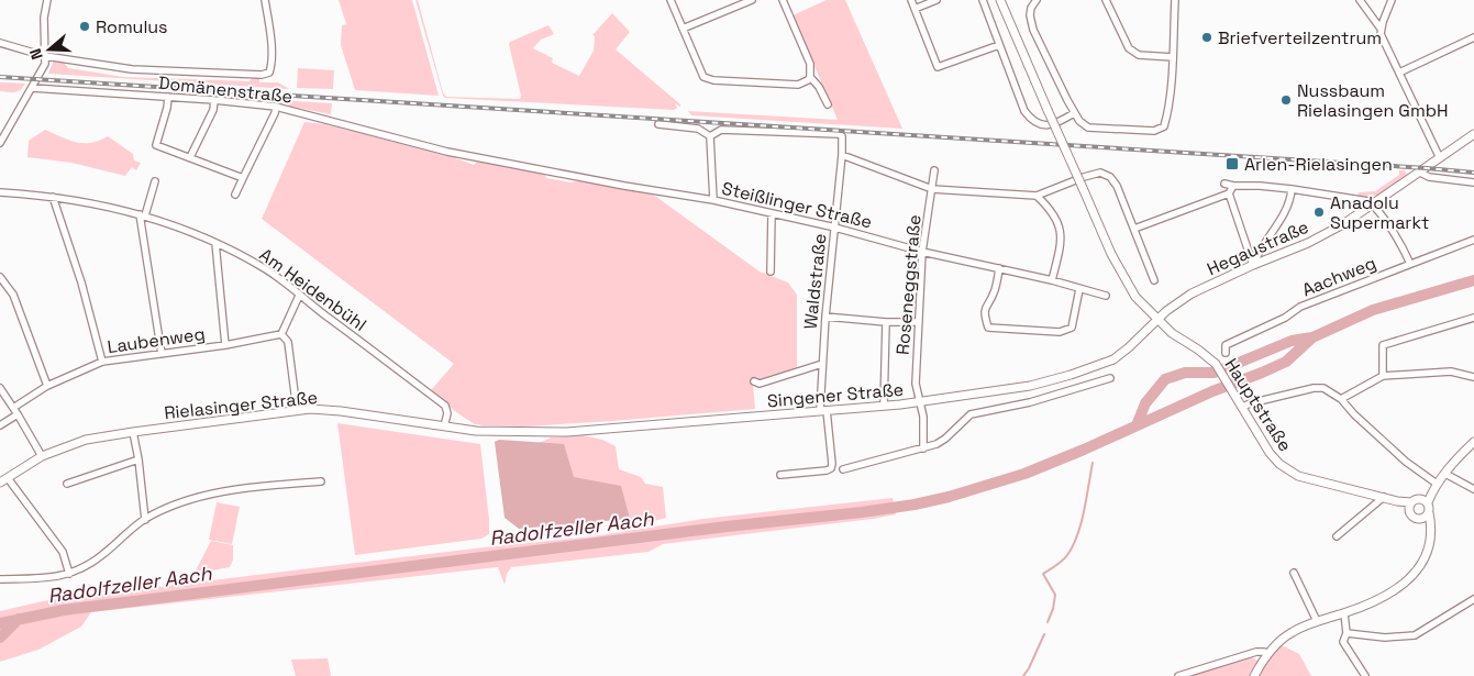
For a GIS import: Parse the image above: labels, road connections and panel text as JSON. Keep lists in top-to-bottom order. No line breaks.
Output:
{"streets":{"main road":["Hegaustraße","Singener Straße","Rielasinger Straße","Hauptstraße"],"street":["Domänenstraße","Steißlinger Straße","Aachweg","Waldstraße","Roseneggstraße","Am Heidenbühl","Laubenweg"]},"crossings":[["Domänenstraße","Steißlinger Straße"],["Steißlinger Straße","Waldstraße"],["Steißlinger Straße","Roseneggstraße"],["Hegaustraße","Singener Straße"],["Hegaustraße","Hauptstraße"],["Waldstraße","Singener Straße"],["Roseneggstraße","Singener Straße"],["Am Heidenbühl","Rielasinger Straße"],["Singener Straße","Rielasinger Straße"],["Singener Straße","Hauptstraße"]],"water":["Radolfzeller Aach"],"places":{"other":["Romulus","Briefverteilzentrum","Nussbaum Rielasingen GmbH","Anadolu Supermarkt"],"transit":["Arlen-Rielasingen"]},"north":"left"}
